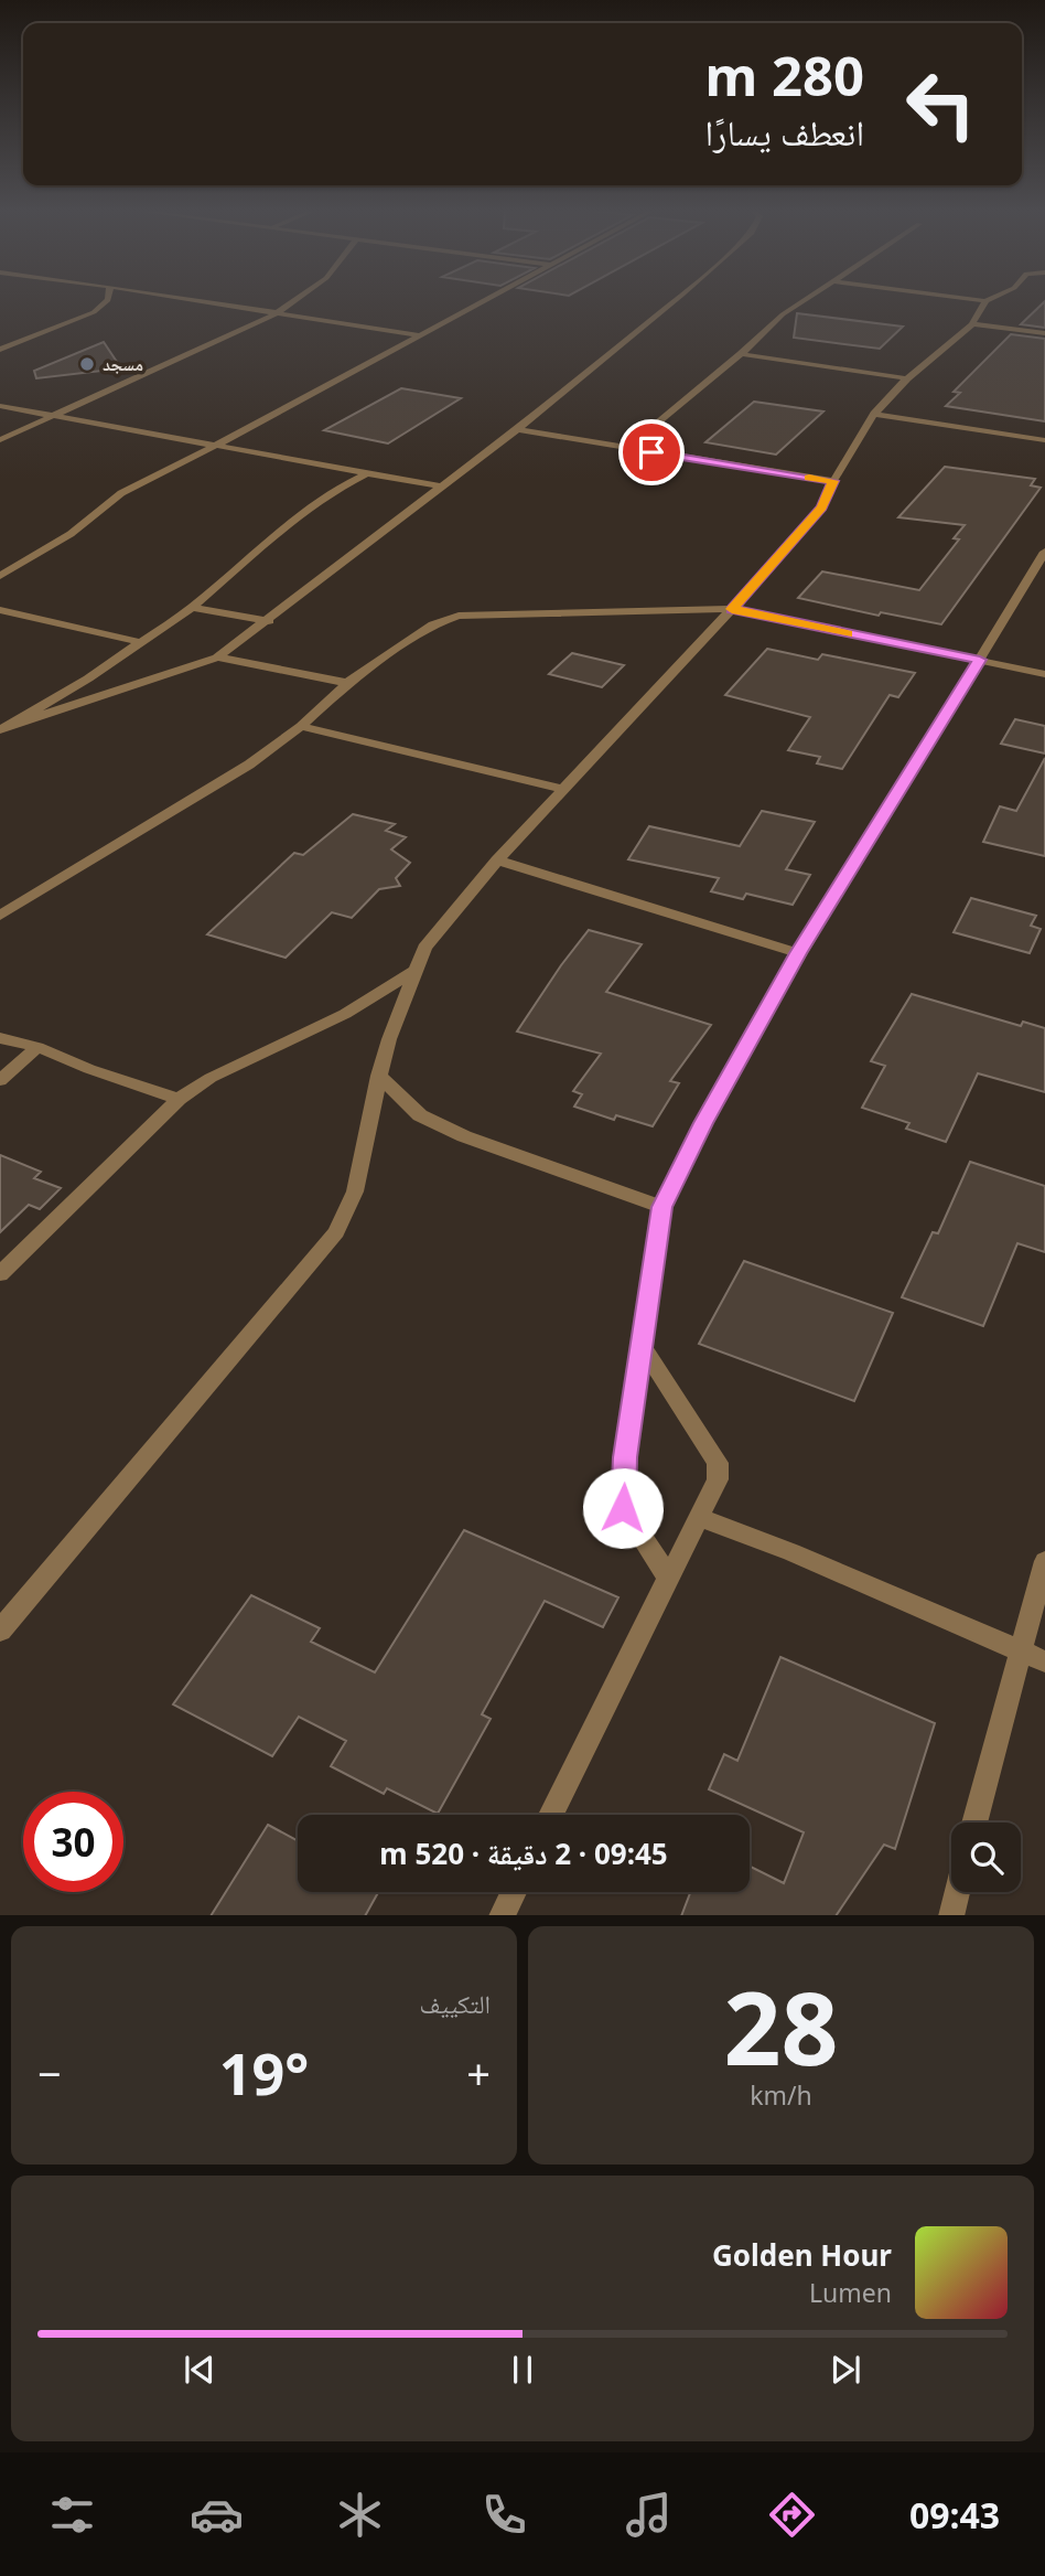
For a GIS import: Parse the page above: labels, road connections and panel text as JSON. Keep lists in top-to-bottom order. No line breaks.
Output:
{"places":["مسجد"],"page":{"turn":["280 m","انعطف يسارًا"],"limit":"30","trip":"09:45 · 2 دقيقة · 520 m","tile":[["28","km/h"],"التكييف"],"heat":["−","19°","+"],"song":["Golden Hour","Lumen"],"tabs":"09:43"}}
